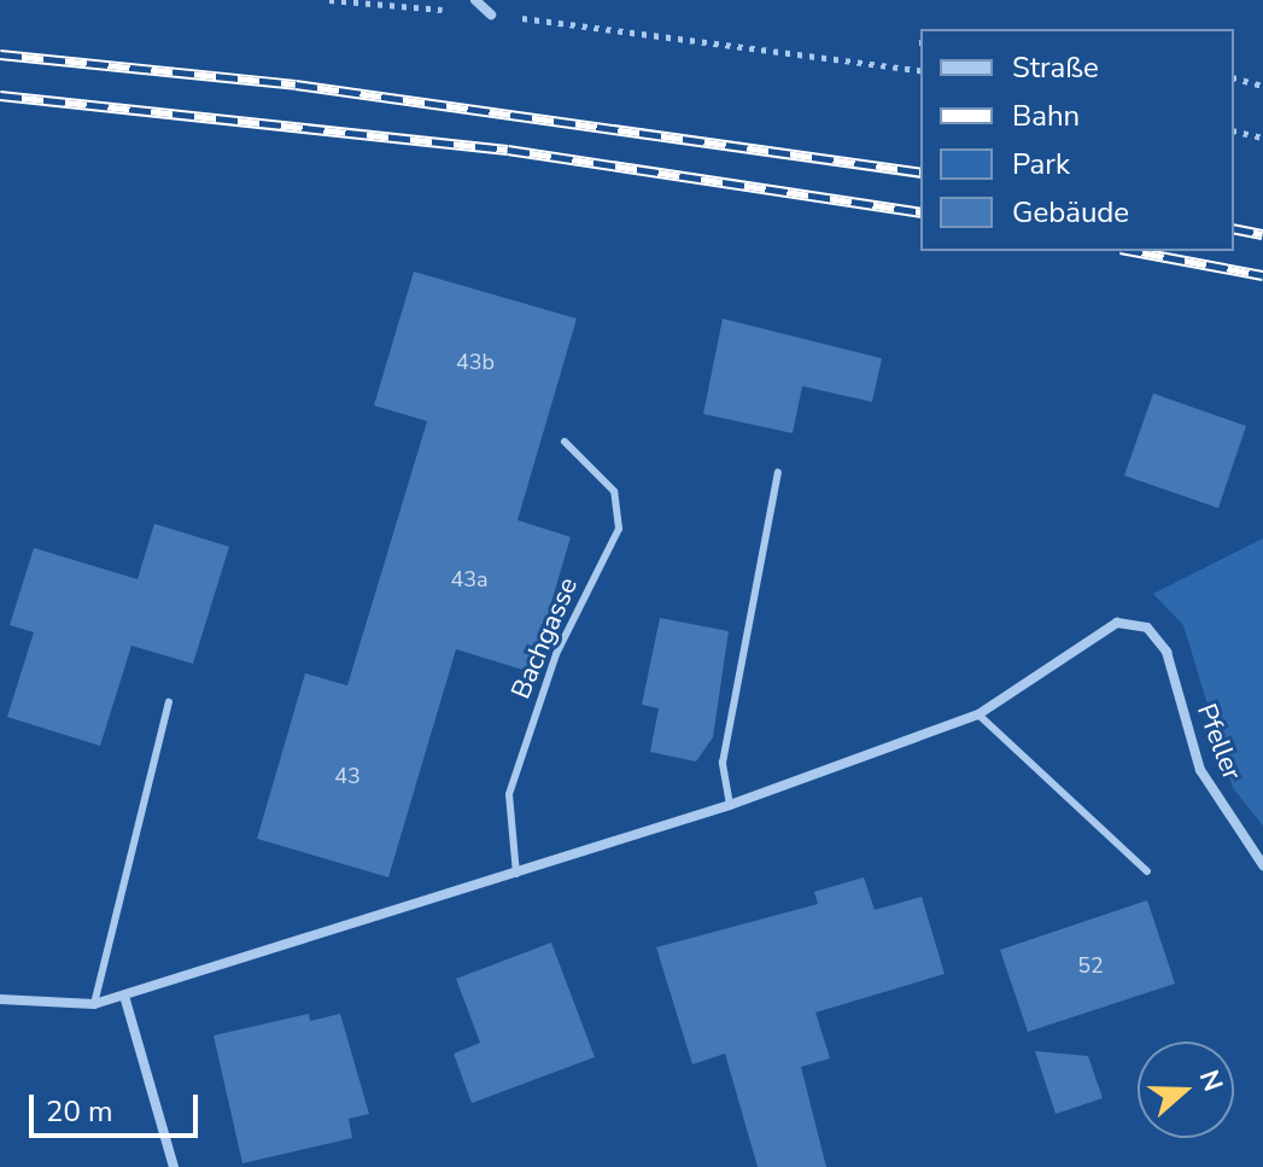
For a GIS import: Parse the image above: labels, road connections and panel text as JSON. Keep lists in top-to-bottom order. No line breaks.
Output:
{"streets":{"street":["Pfeller"],"lane":["Bachgasse"]},"house_numbers":["43b","43a","43","52"],"legend":["Straße","Bahn","Park","Gebäude"],"scale_bar":"20 m","north":"right"}
